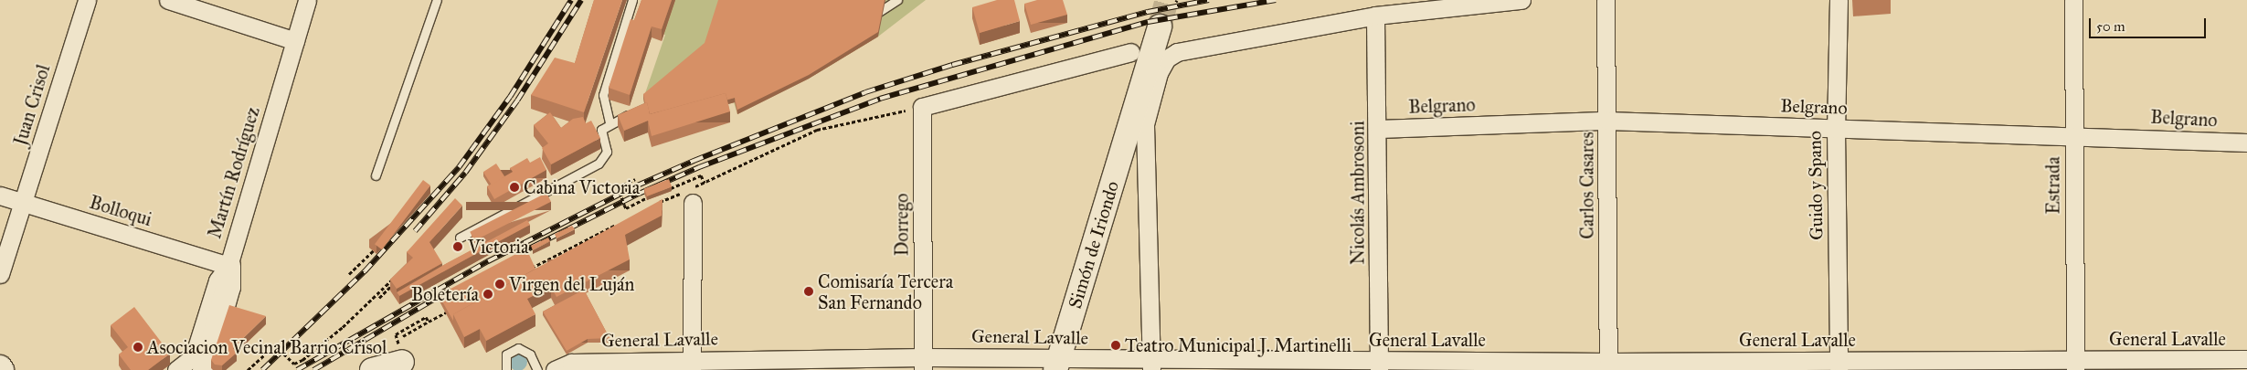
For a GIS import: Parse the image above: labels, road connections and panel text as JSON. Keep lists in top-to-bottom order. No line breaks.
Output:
{"streets":{"street":["Juan Crisol","Belgrano","Martín Rodríguez","Carlos Casares","Guido y Spano","Estrada","Nicolás Ambrosoni","Bolloqui","Dorrego","Simón de Iriondo","General Lavalle"]},"crossings":[["Juan Crisol","Bolloqui"],["Belgrano","Carlos Casares"],["Belgrano","Guido y Spano"],["Belgrano","Estrada"],["Belgrano","Nicolás Ambrosoni"],["Martín Rodríguez","Bolloqui"],["Carlos Casares","General Lavalle"],["Guido y Spano","General Lavalle"],["Estrada","General Lavalle"],["Nicolás Ambrosoni","Simón de Iriondo"],["Nicolás Ambrosoni","General Lavalle"],["Dorrego","General Lavalle"],["Simón de Iriondo","General Lavalle"]],"places":["Cabina Victoria","Victoria","Virgen del Luján","Comisaría Tercera San Fernando","Boletería","Teatro Municipal J. Martinelli","Asociacion Vecinal Barrio Crisol"],"scale_bar":"50 m"}
